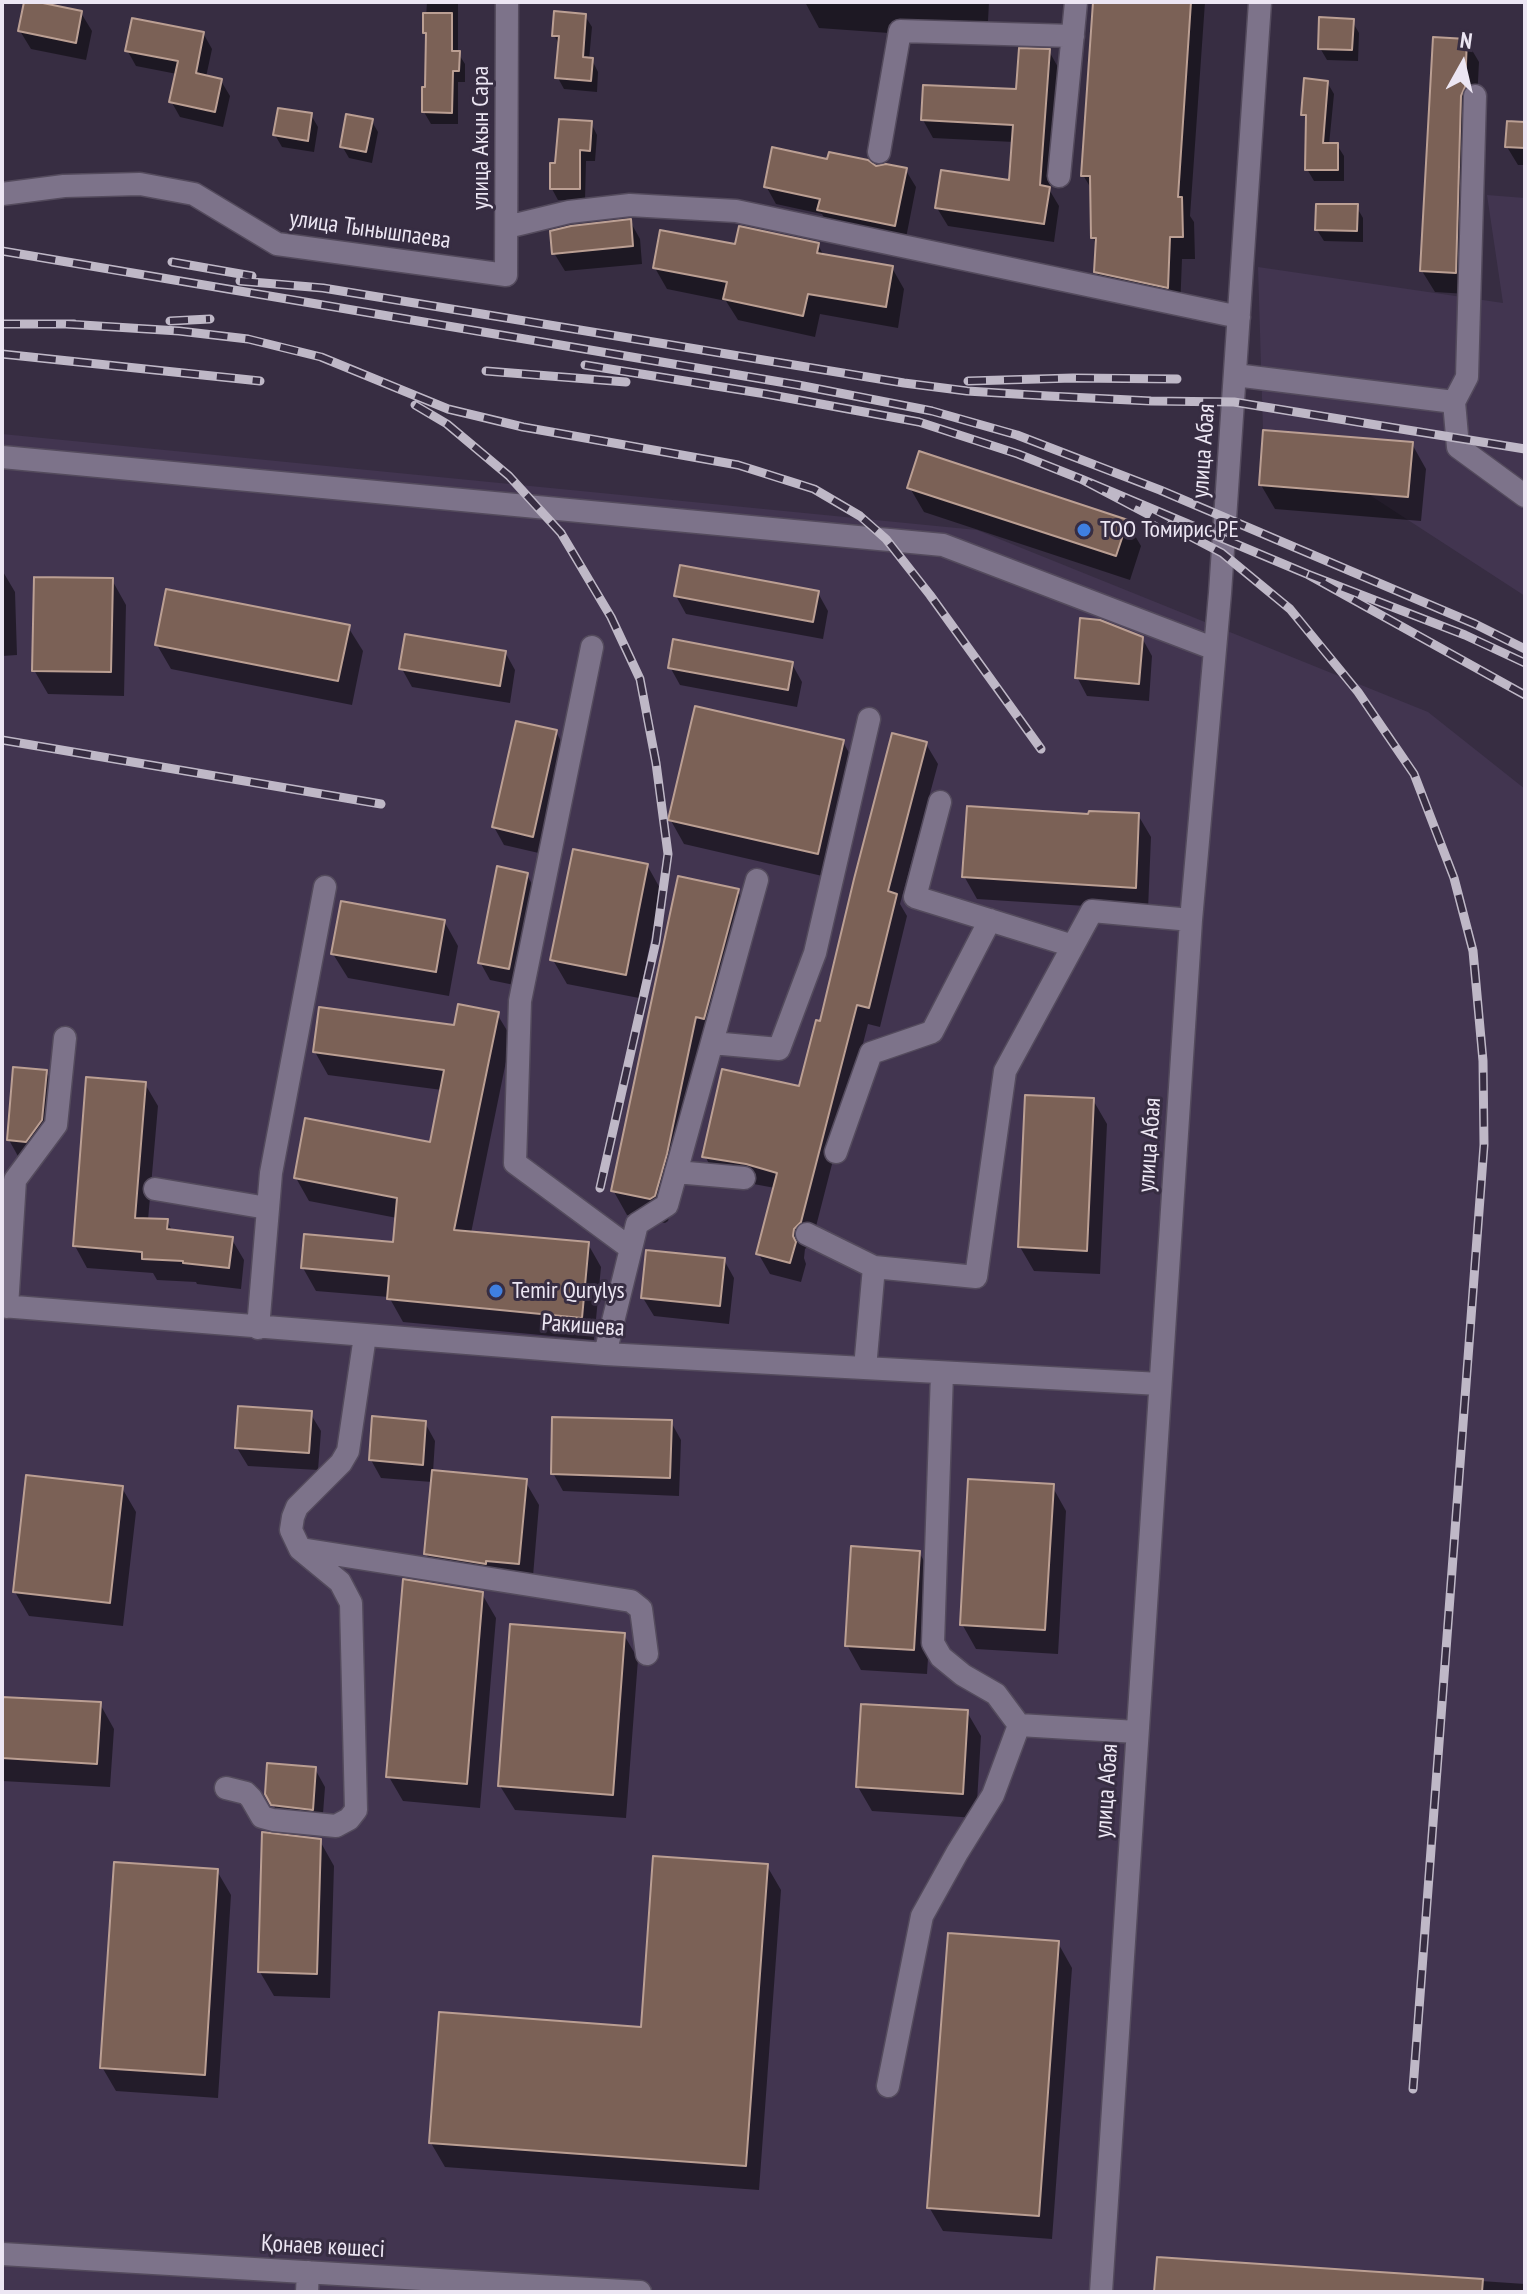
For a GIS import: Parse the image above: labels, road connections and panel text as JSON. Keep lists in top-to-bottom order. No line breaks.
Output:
{"streets":{"street":["улица Акын Сара","улица Тынышпаева","улица Абая","Ракишева","Қонаев көшесі"]},"crossings":[["улица Акын Сара","улица Тынышпаева"],["улица Абая","Ракишева"]],"places":["ТОО Томирис РЕ","Temir Qurylys"],"north":"top"}
